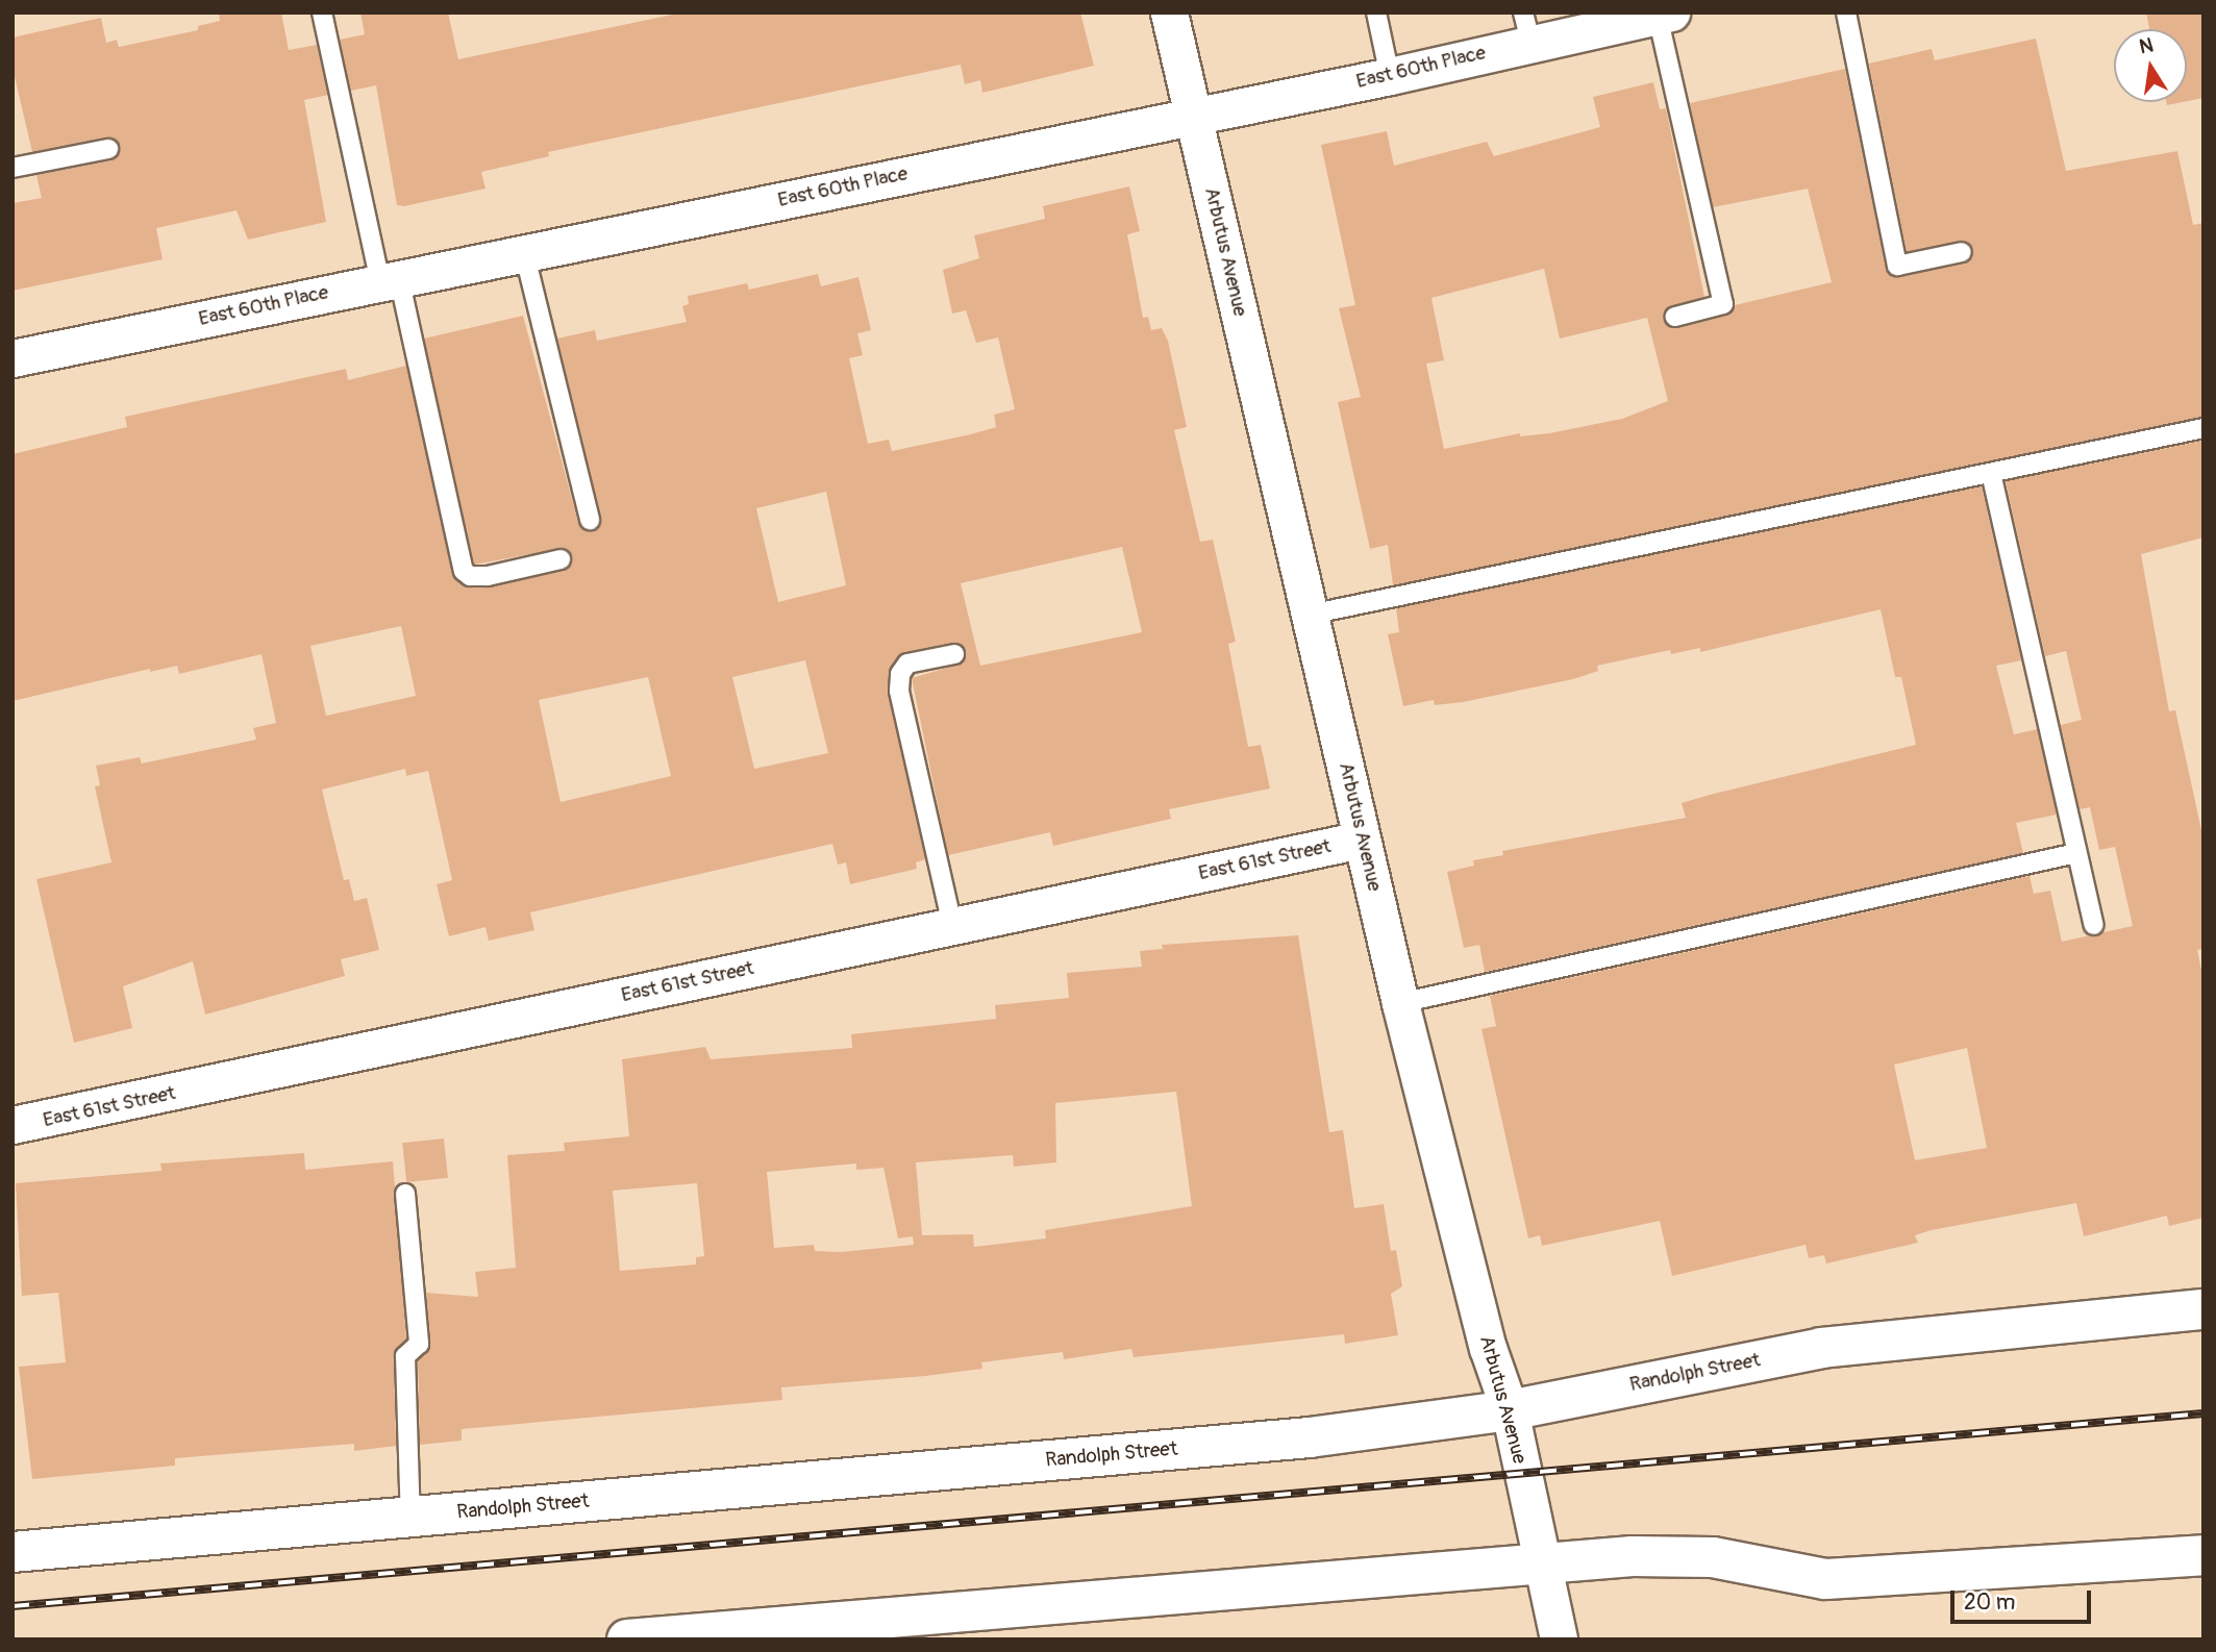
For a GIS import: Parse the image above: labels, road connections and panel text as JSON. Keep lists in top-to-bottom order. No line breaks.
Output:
{"streets":{"street":["East 60th Place","Arbutus Avenue","East 61st Street","Randolph Street"]},"crossings":[["East 60th Place","Arbutus Avenue"],["Arbutus Avenue","East 61st Street"],["Arbutus Avenue","Randolph Street"]],"scale_bar":"20 m","north":"top"}
